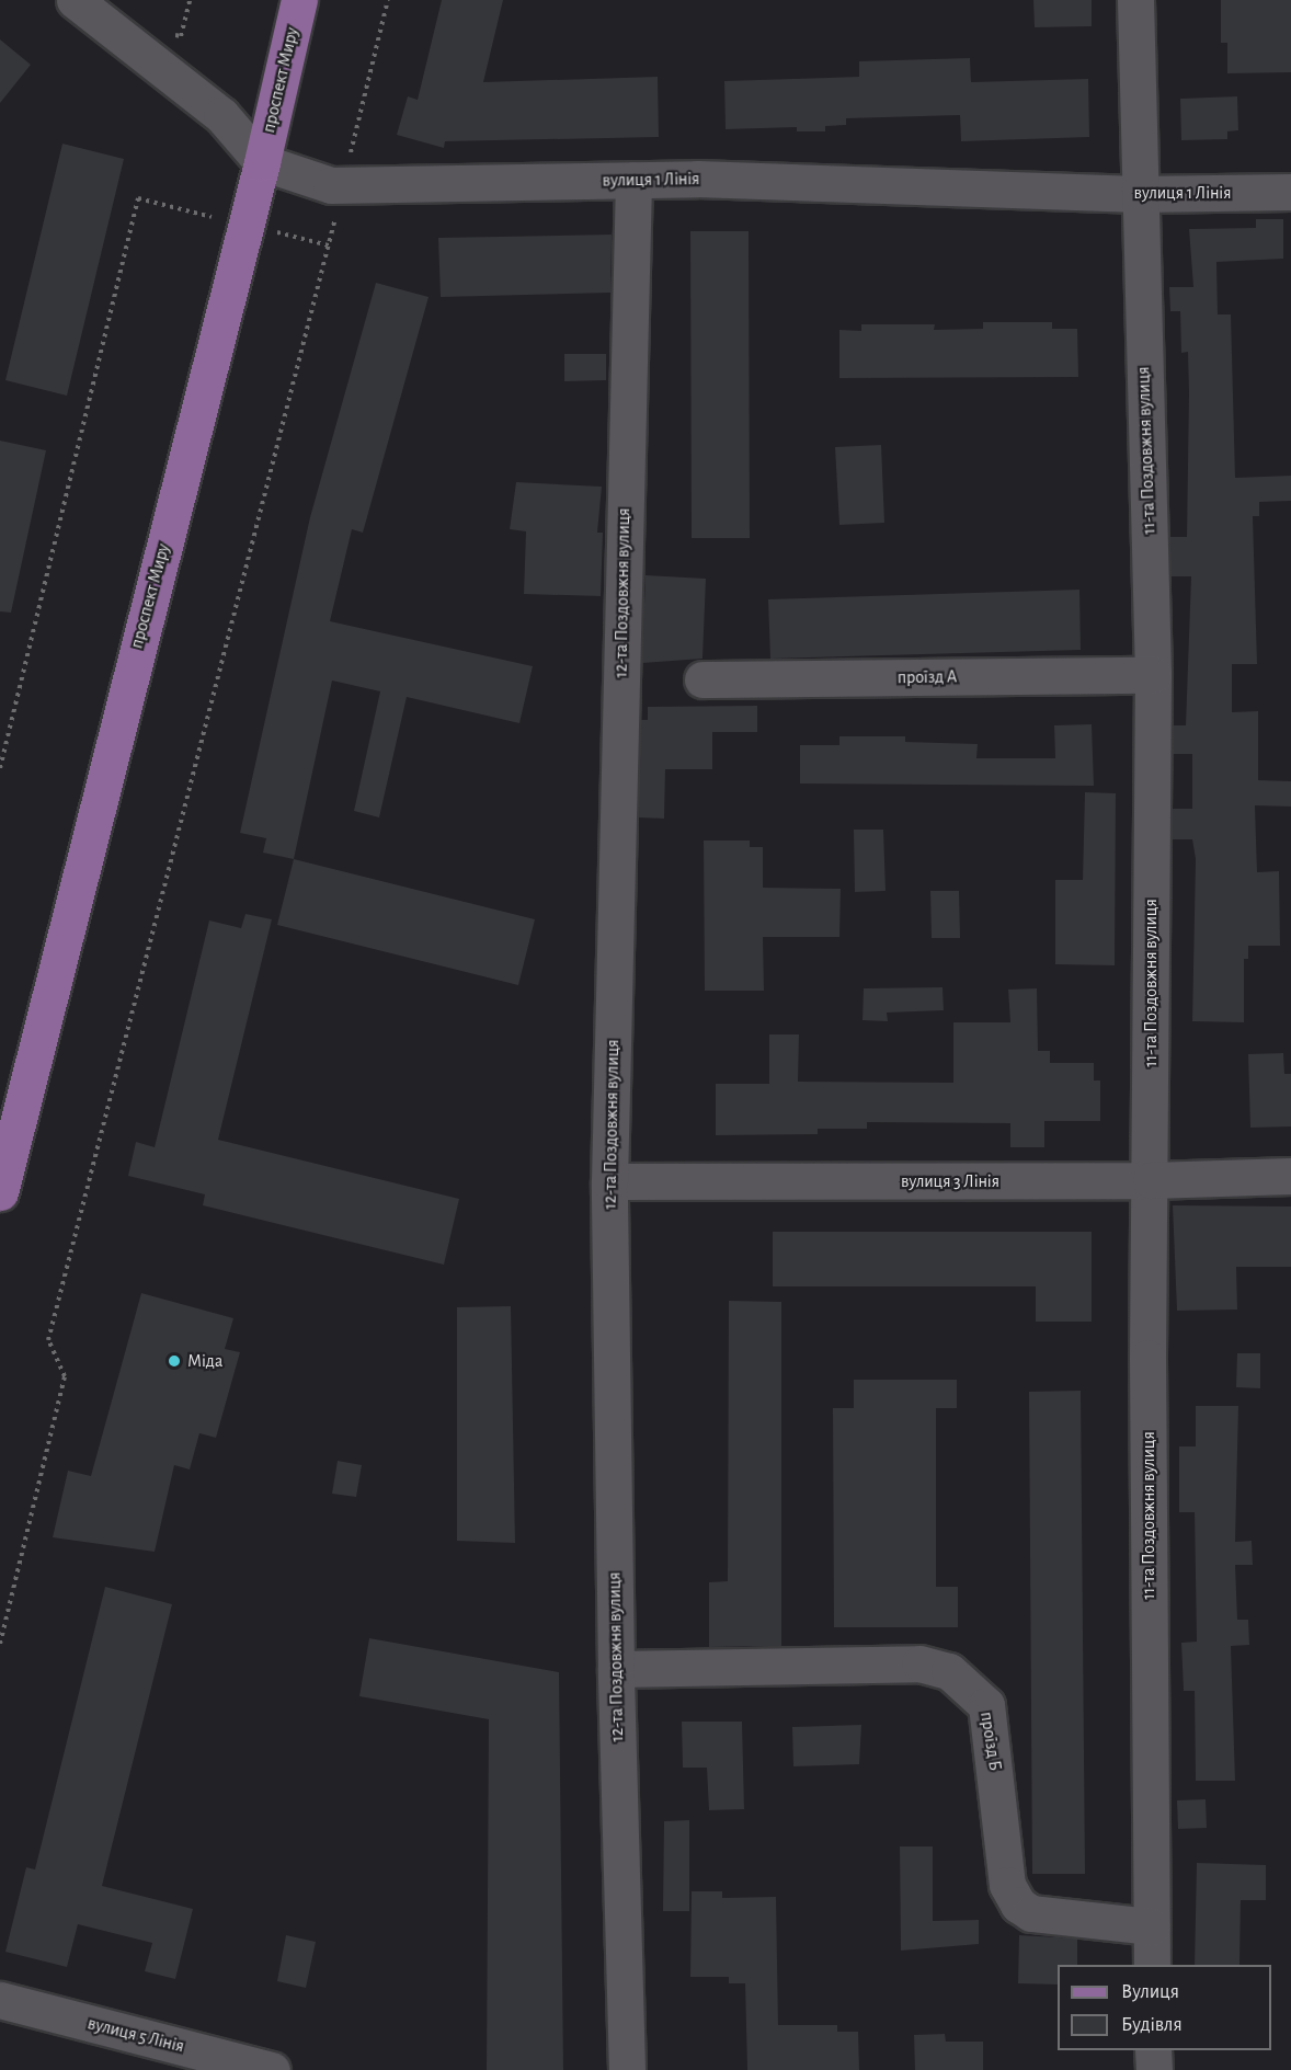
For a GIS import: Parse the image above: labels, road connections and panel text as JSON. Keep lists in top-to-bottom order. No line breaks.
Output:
{"streets":{"main road":["проспект Миру"],"street":["вулиця 1 Лінія","11-та Поздовжня вулиця","12-та Поздовжня вулиця","проїзд А","вулиця 3 Лінія","проїзд Б","вулиця 5 Лінія"]},"crossings":[["проспект Миру","вулиця 1 Лінія"],["вулиця 1 Лінія","11-та Поздовжня вулиця"],["вулиця 1 Лінія","12-та Поздовжня вулиця"],["11-та Поздовжня вулиця","проїзд А"],["11-та Поздовжня вулиця","вулиця 3 Лінія"],["11-та Поздовжня вулиця","проїзд Б"],["12-та Поздовжня вулиця","вулиця 3 Лінія"],["12-та Поздовжня вулиця","проїзд Б"]],"places":["Міда"],"legend":["Вулиця","Будівля"]}
